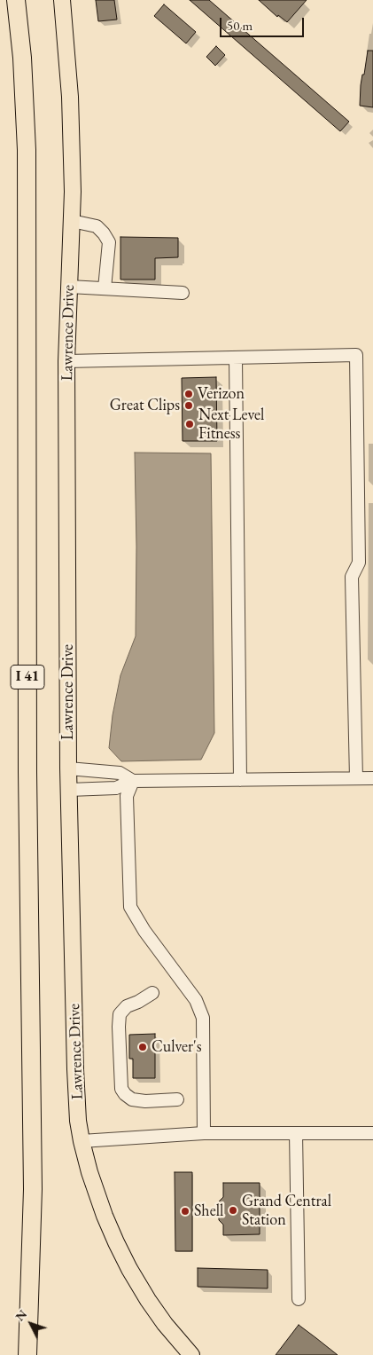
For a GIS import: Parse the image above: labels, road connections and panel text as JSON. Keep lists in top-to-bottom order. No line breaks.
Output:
{"streets":{"highway":["I 41"],"main road":["Lawrence Drive"]},"places":["Verizon","Great Clips","Next Level Fitness","Culver's","Grand Central Station","Shell"],"scale_bar":"50 m","north":"top left"}
